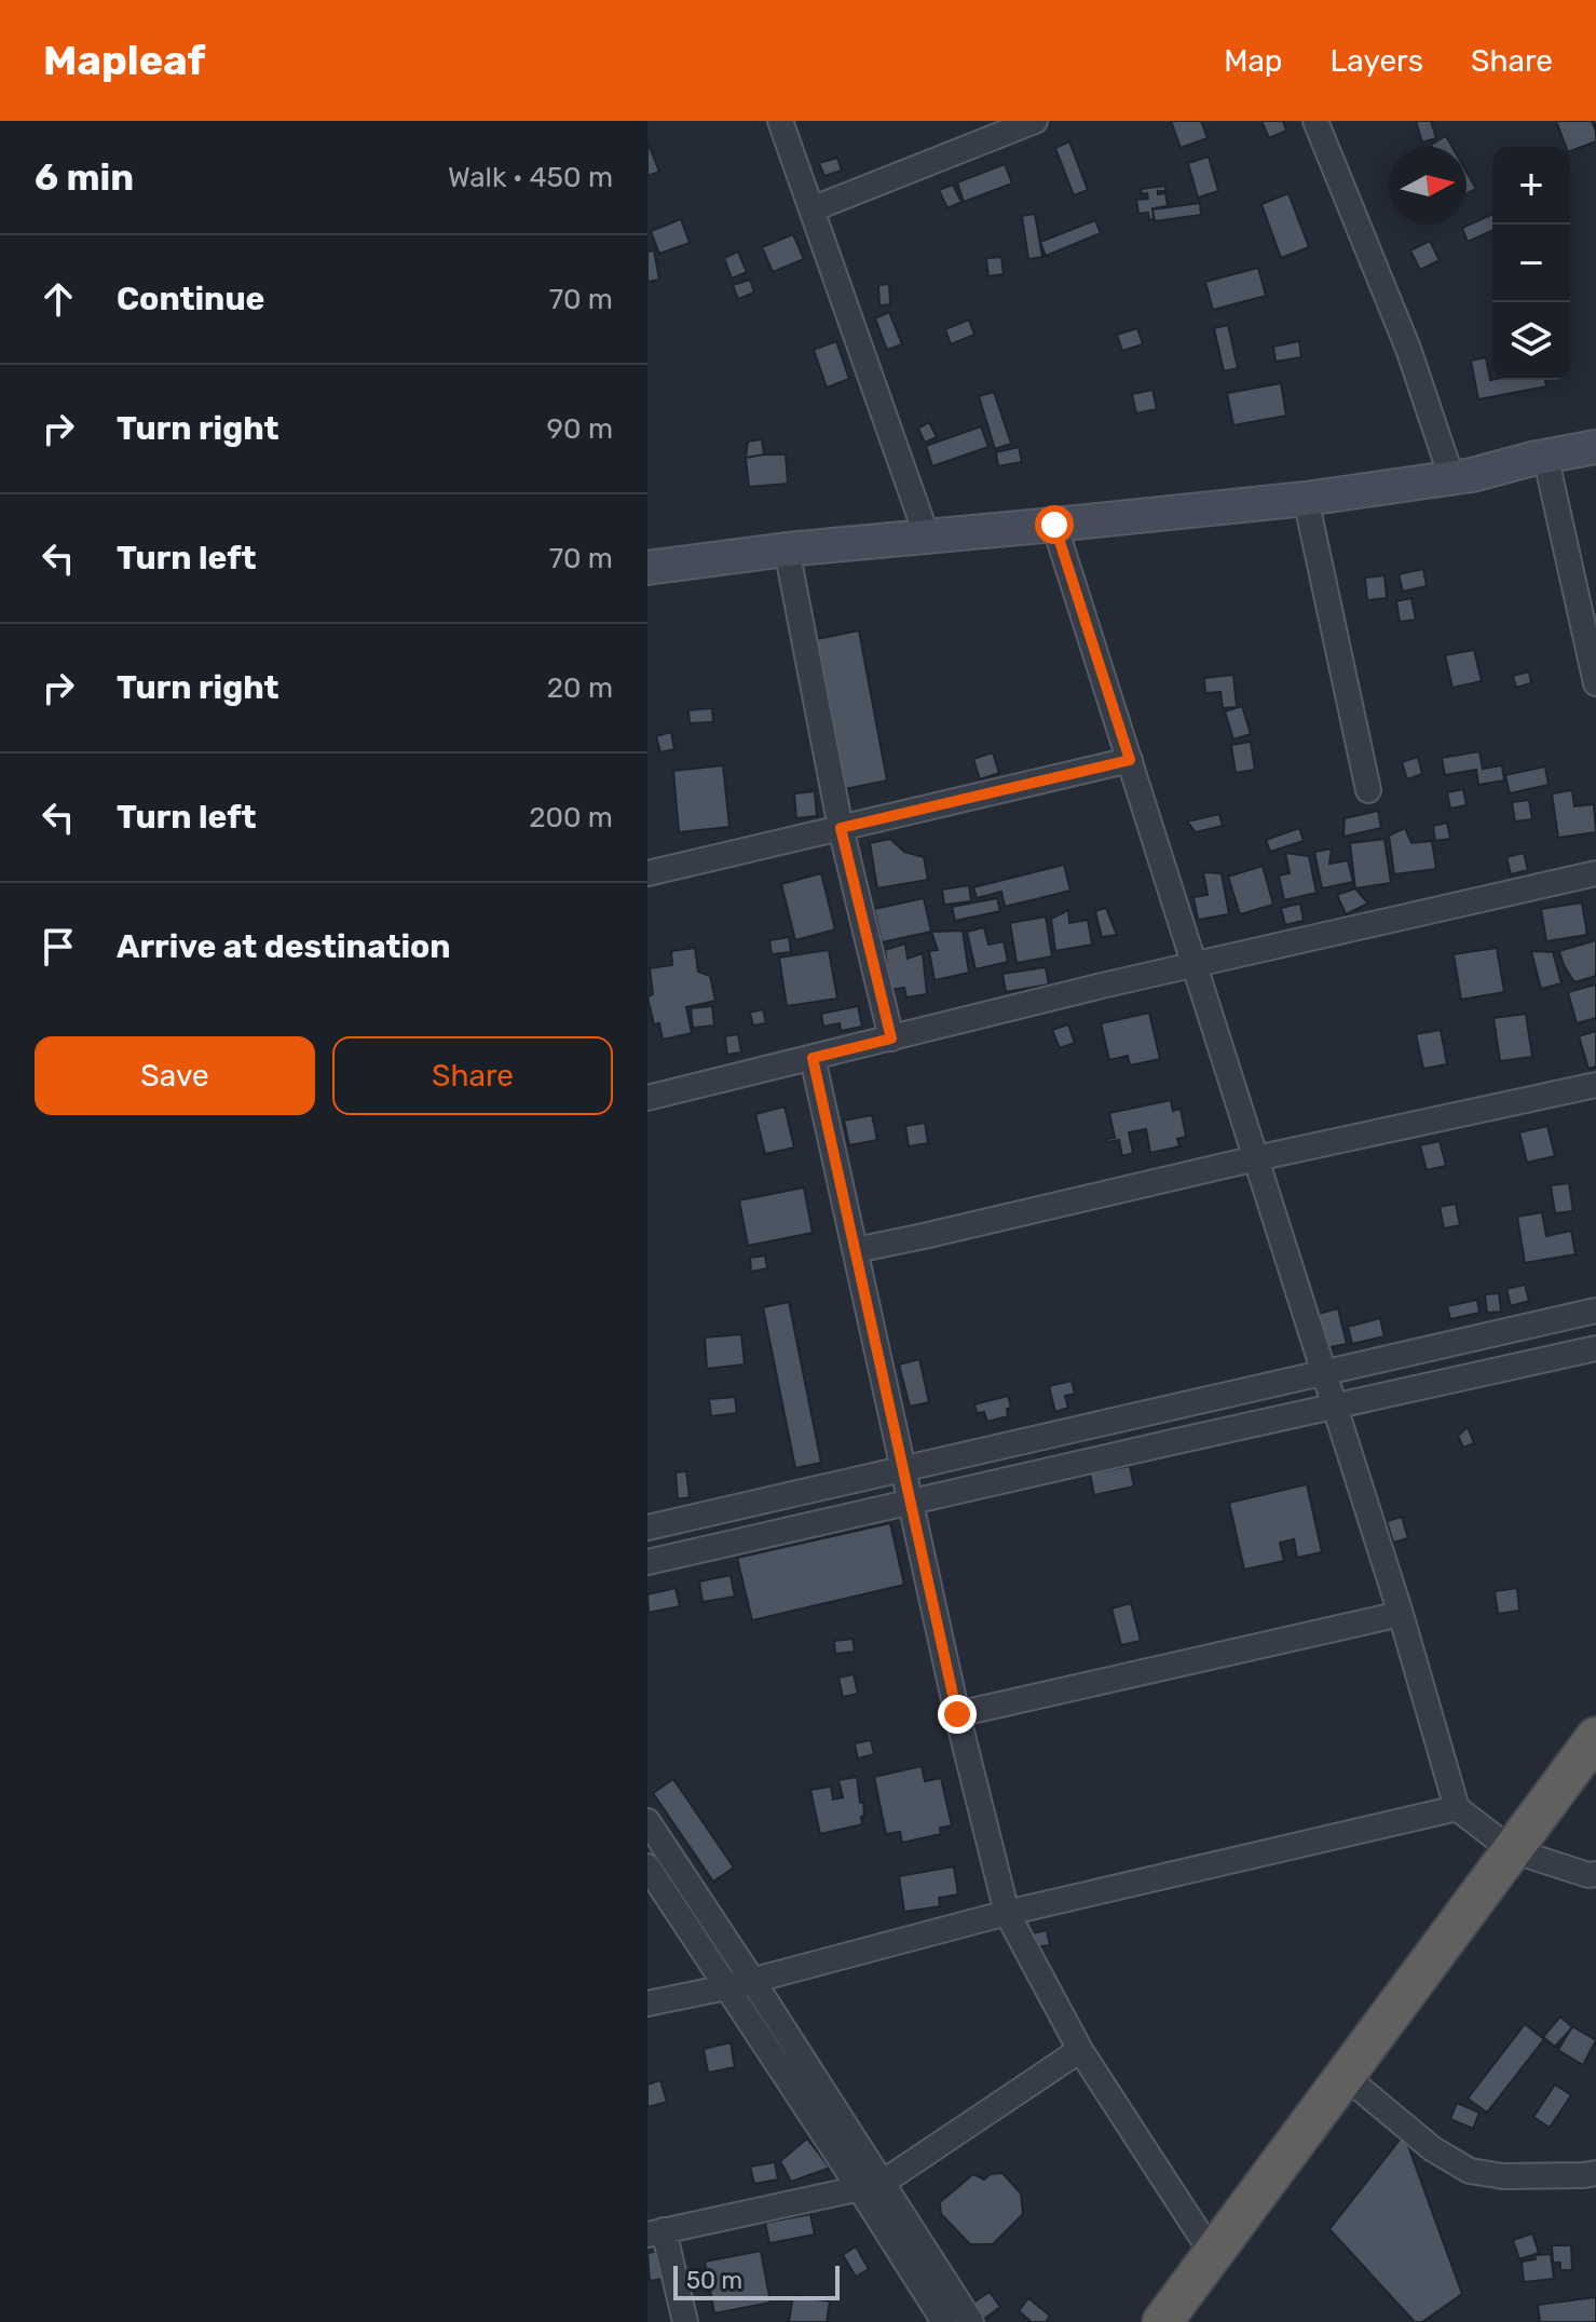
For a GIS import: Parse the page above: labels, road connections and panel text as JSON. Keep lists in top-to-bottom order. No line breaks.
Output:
{"scale_bar":"50 m","north":"right","page":{"header":"Mapleaf","nav":["Map","Layers","Share"],"heading":["6 min","Walk · 450 m"],"map_buttons":["+","−"],"list":[["Continue","70 m"],["Turn right","90 m"],["Turn left","70 m"],["Turn right","20 m"],["Turn left","200 m"],"Arrive at destination"],"buttons":["Save","Share"],"scale":"50 m"}}
